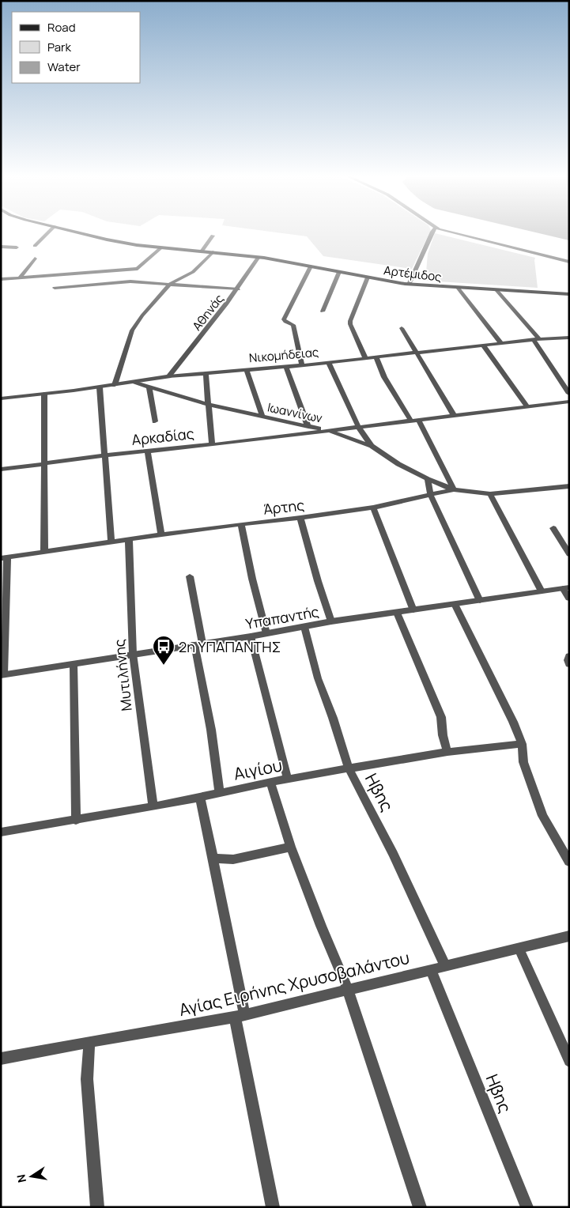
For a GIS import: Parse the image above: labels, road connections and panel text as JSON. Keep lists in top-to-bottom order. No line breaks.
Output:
{"streets":{"main road":["Αρτέμιδος"],"street":["Αθηνάς","Νικομήδειας","Ιωαννίνων","Αρκαδίας","Άρτης","Υπαπαντής","Μυτιλήνης","Αιγίου","Ηβης","Αγίας Ειρήνης Χρυσοβαλάντου"]},"crossings":[["Αρτέμιδος","Αθηνάς"],["Αθηνάς","Νικομήδειας"],["Νικομήδειας","Ιωαννίνων"],["Ιωαννίνων","Αρκαδίας"],["Ιωαννίνων","Άρτης"],["Άρτης","Μυτιλήνης"],["Υπαπαντής","Μυτιλήνης"],["Υπαπαντής","Ηβης"],["Μυτιλήνης","Αιγίου"],["Αιγίου","Ηβης"],["Ηβης","Αγίας Ειρήνης Χρυσοβαλάντου"]],"places":{"bus stop":["2η ΥΠΑΠΑΝΤΗΣ"]},"legend":["Road","Park","Water"],"north":"left"}
